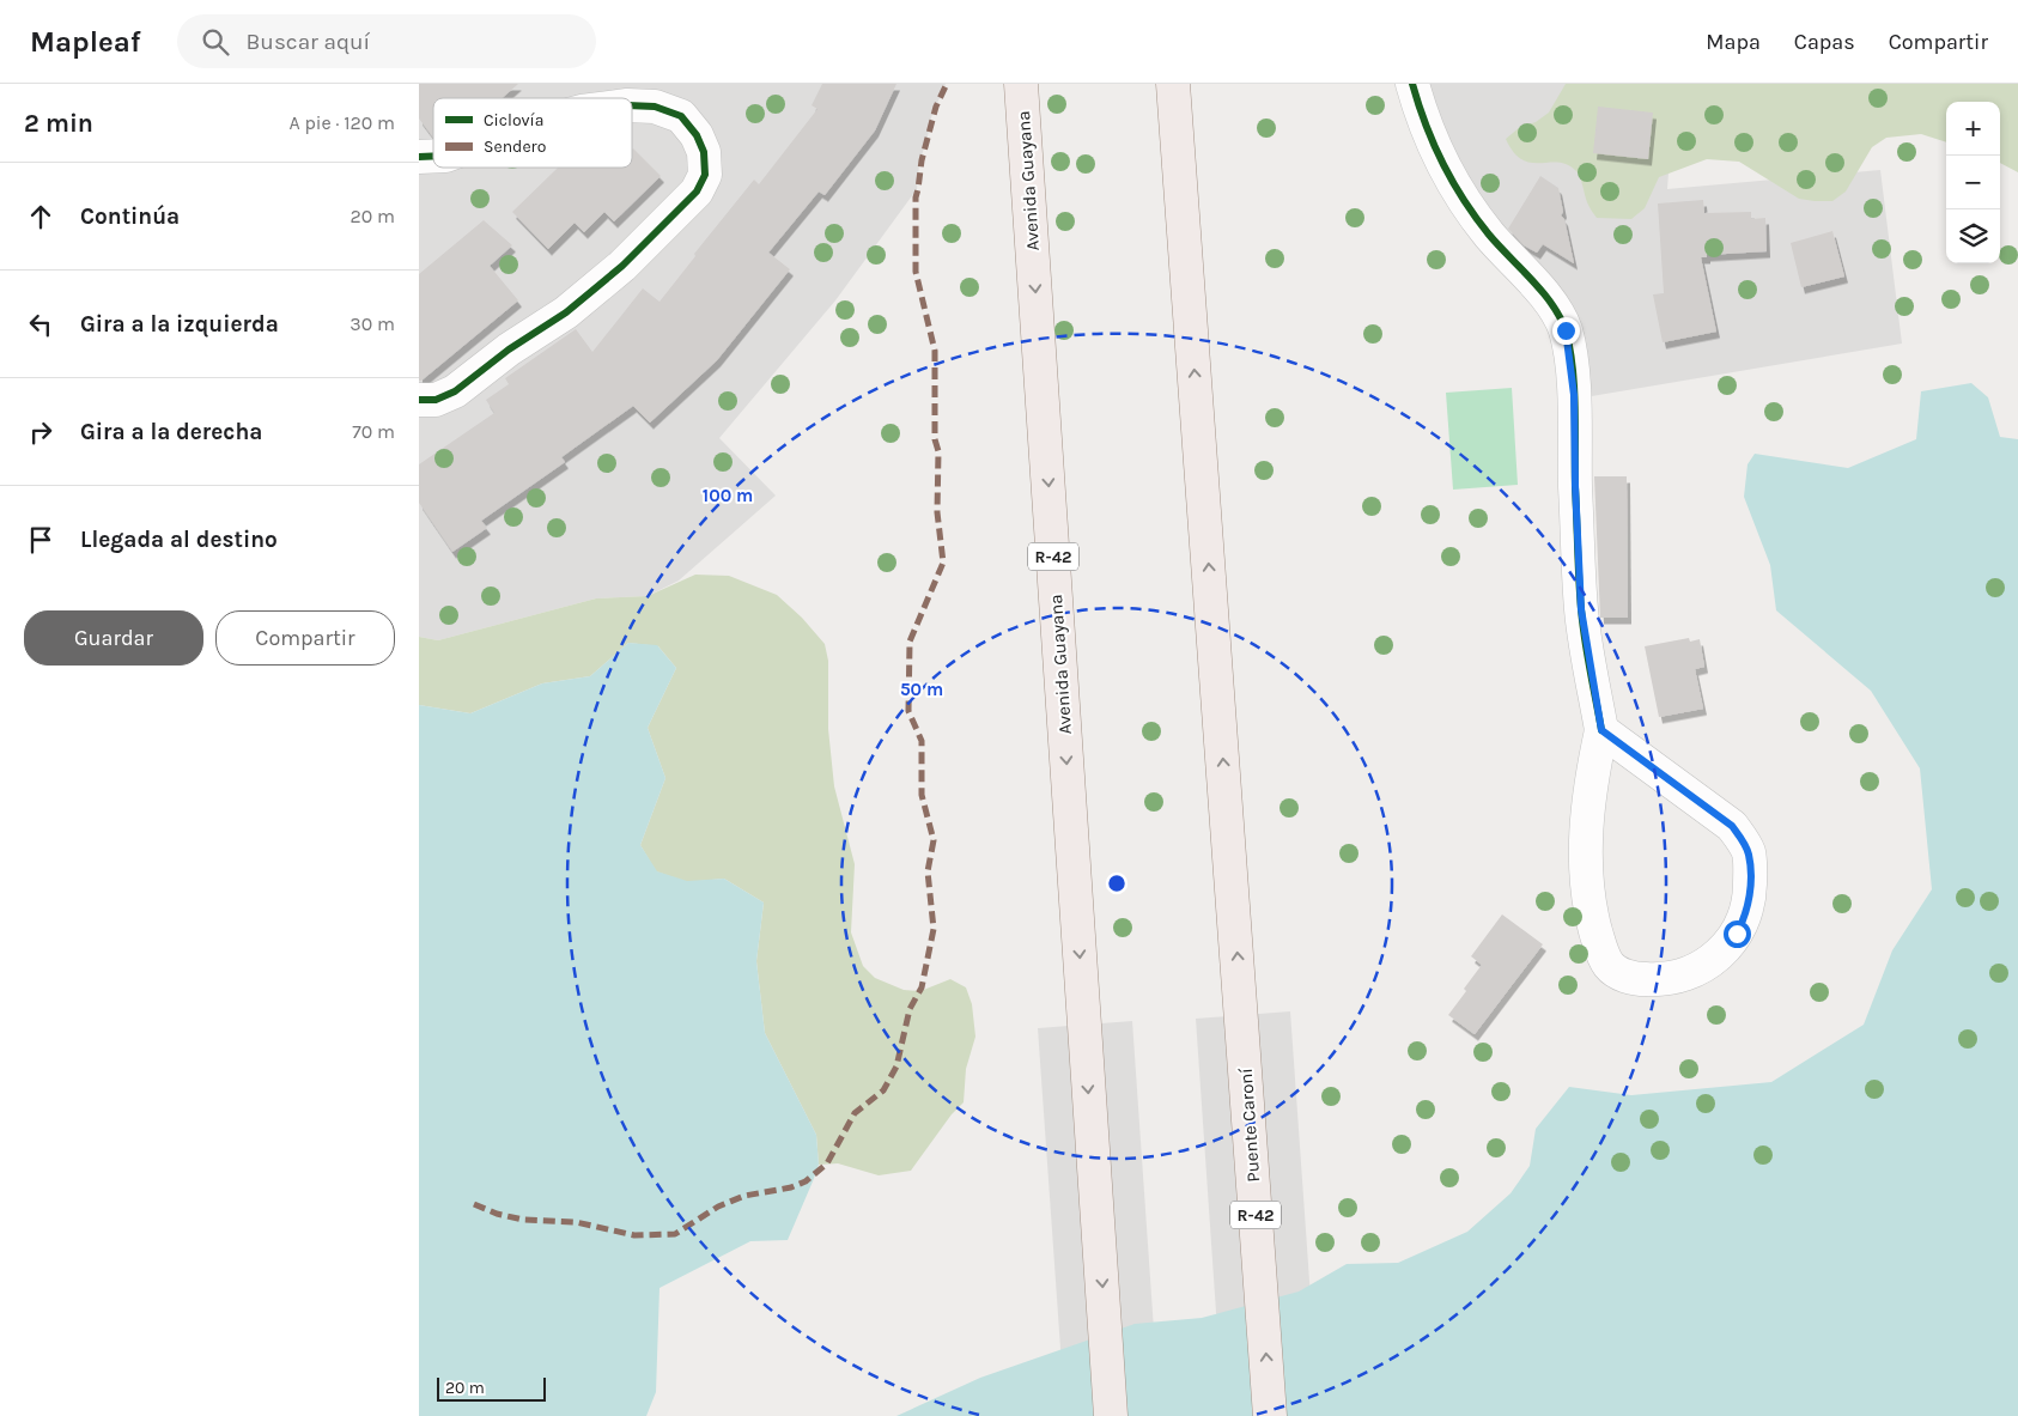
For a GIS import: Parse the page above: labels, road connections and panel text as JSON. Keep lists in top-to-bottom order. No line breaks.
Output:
{"streets":{"main road":["Avenida Guayana","R-42","Puente Caroní"]},"one_way":["Avenida Guayana","Puente Caroní"],"legend":["Ciclovía","Sendero"],"scale_bar":"20 m","page":{"header":"Mapleaf","search":"Buscar aquí","nav":["Mapa","Capas","Compartir"],"heading":["2 min","A pie · 120 m"],"map_buttons":["+","−"],"list":[["Continúa","20 m"],["Gira a la izquierda","30 m"],["Gira a la derecha","70 m"],"Llegada al destino"],"buttons":["Guardar","Compartir"],"scale":"20 m"},"rings":["100 m","50 m"]}
